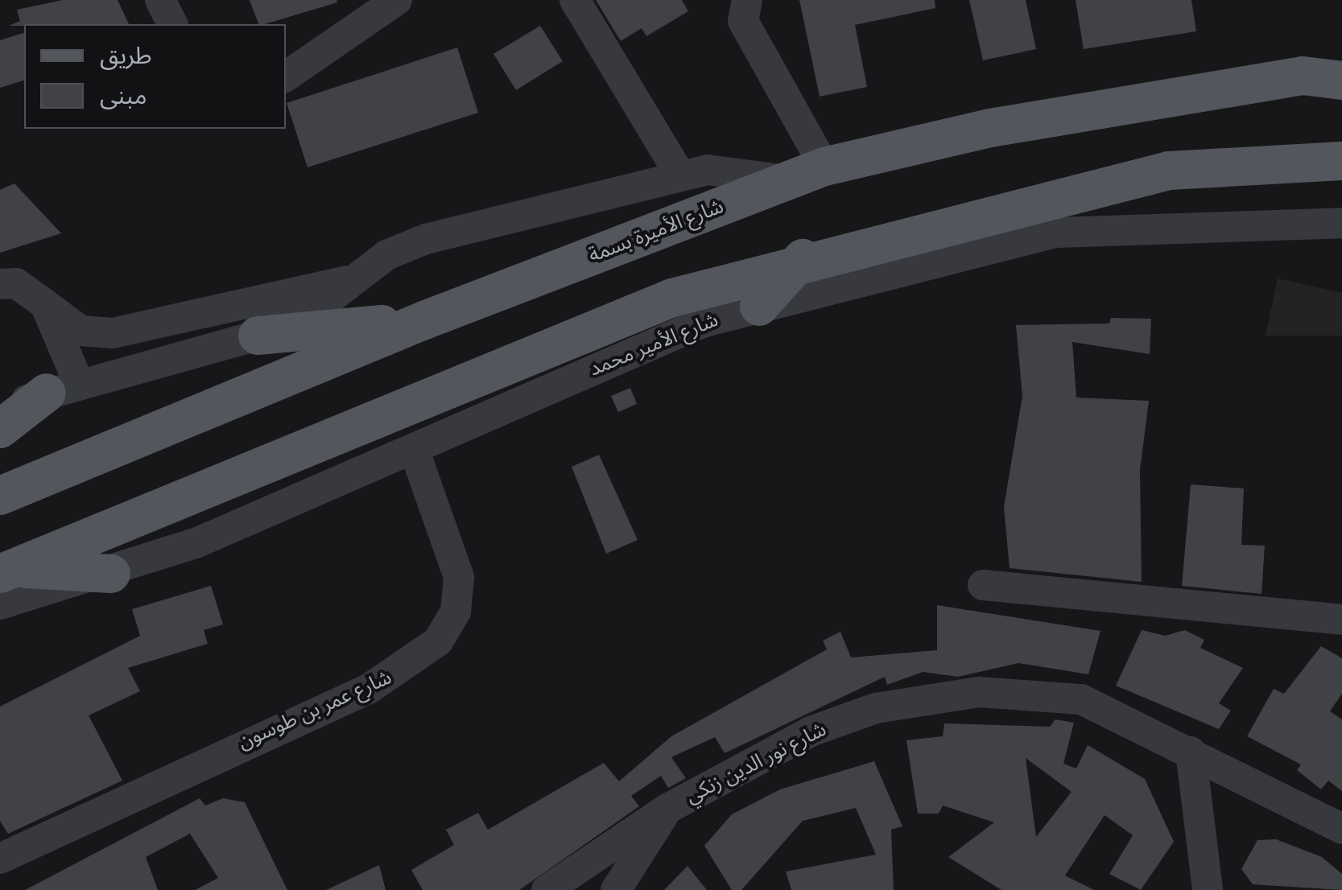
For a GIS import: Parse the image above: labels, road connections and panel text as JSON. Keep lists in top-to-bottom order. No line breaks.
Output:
{"streets":{"main road":["شارع الأميرة بسمة"],"street":["شارع الأمير محمد","شارع عمر بن طوسون","شارع نور الدين زنكي"]},"crossings":[["شارع الأمير محمد","شارع عمر بن طوسون"]],"legend":["طريق","مبنى"]}
